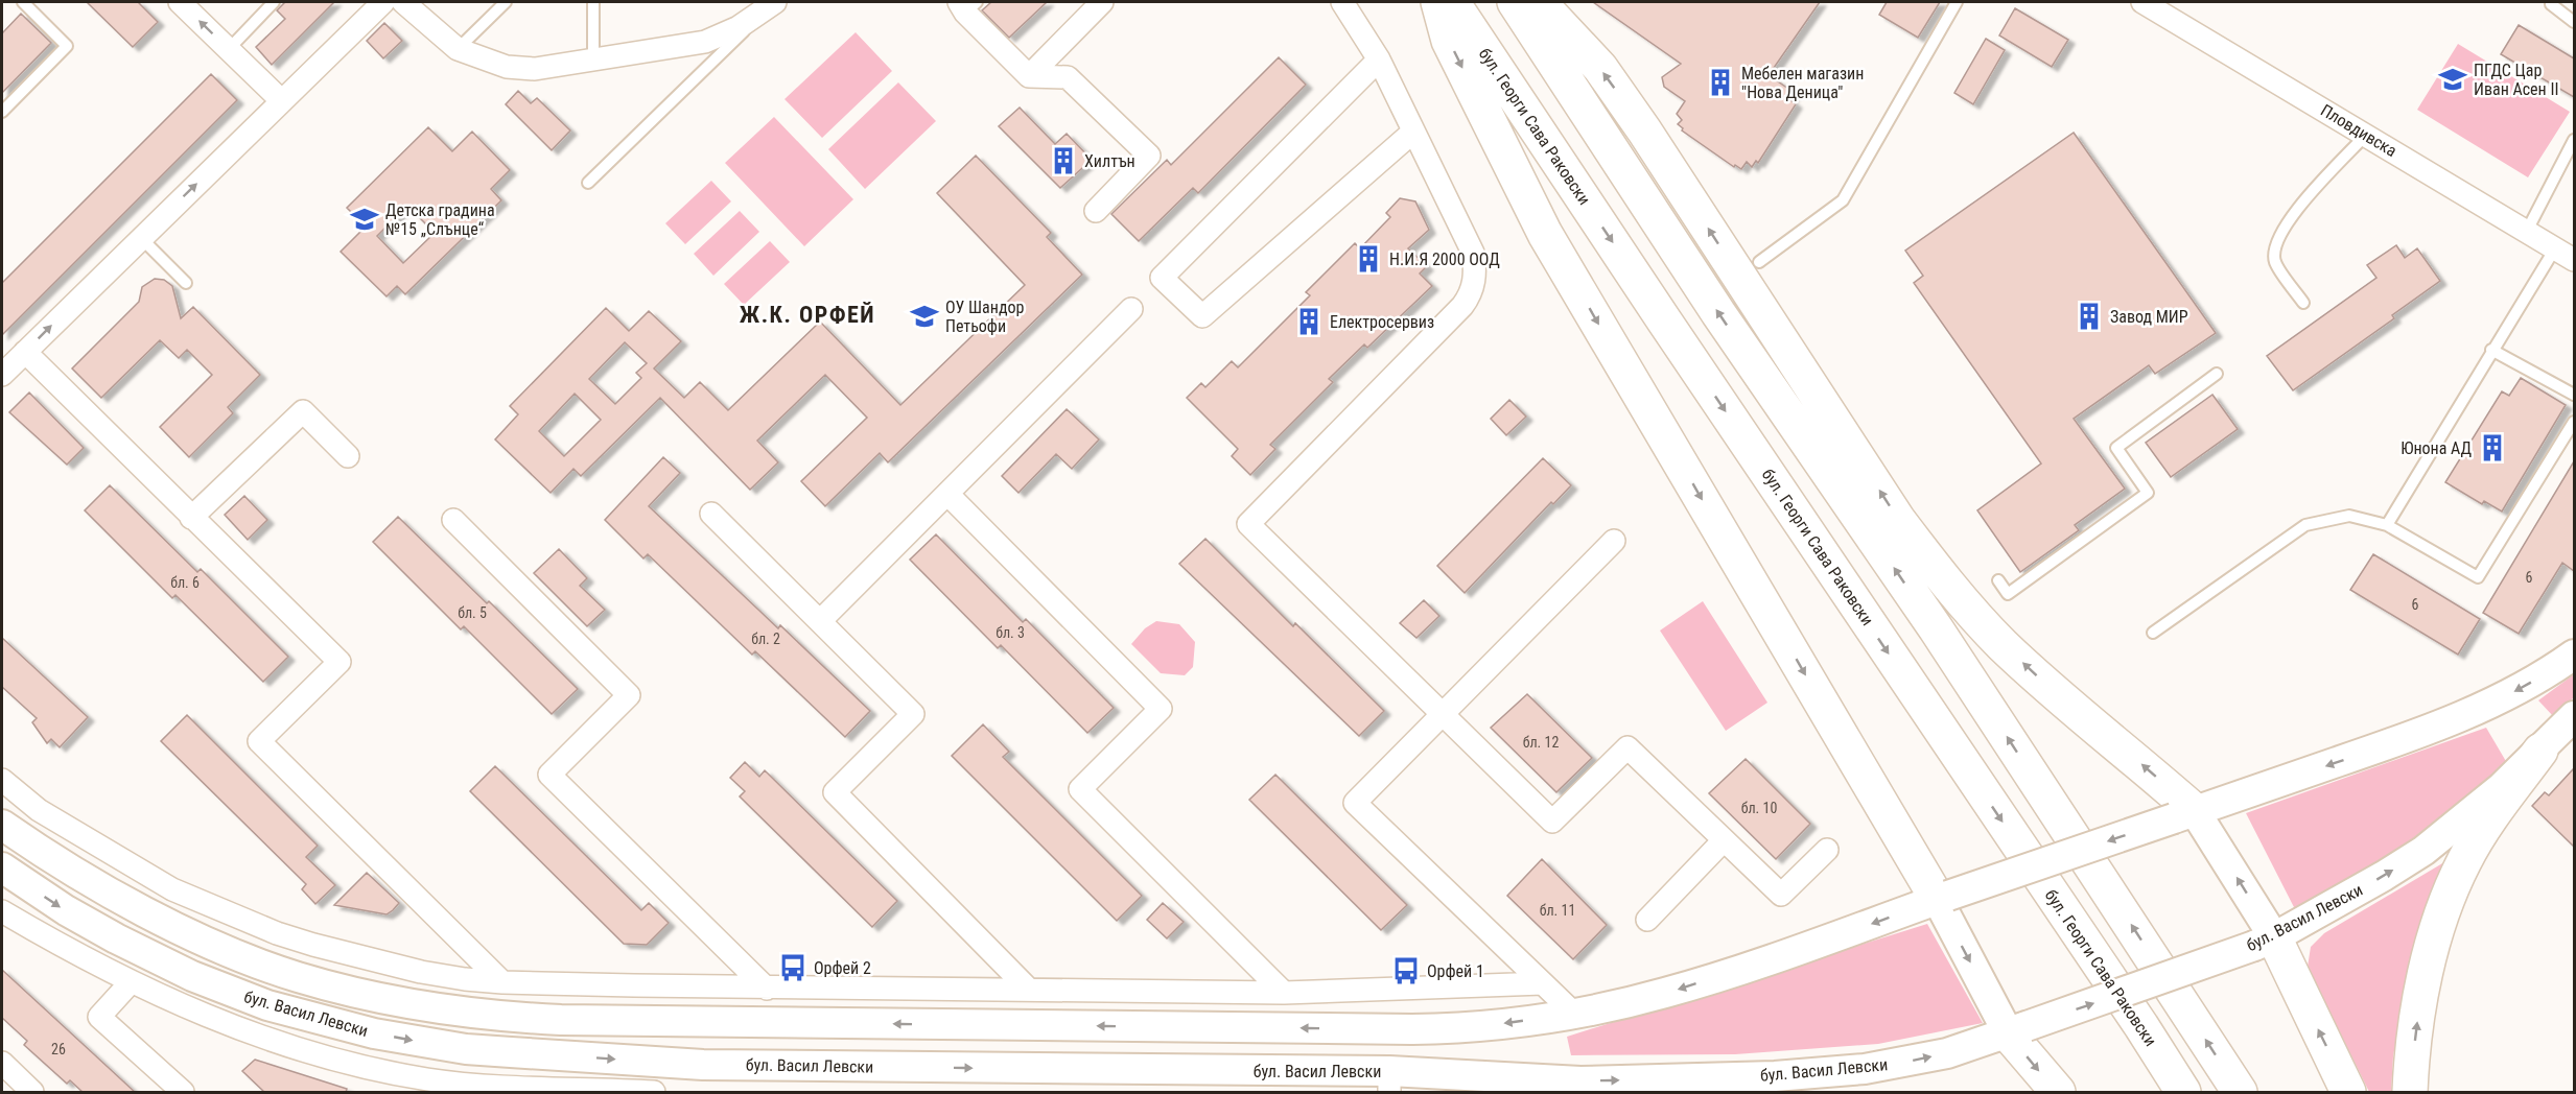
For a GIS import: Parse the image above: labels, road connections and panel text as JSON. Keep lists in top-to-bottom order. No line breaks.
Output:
{"streets":{"main road":["бул. Георги Сава Раковски","бул. Васил Левски"],"street":["Пловдивска"]},"districts":["Ж.К. ОРФЕЙ"],"places":{"school or university":["ПГДС Цар Иван Асен II","Детска градина №15 „Слънце“","ОУ Шандор Петьофи"],"building":["Мебелен магазин \"Нова Деница\"","Хилтън","Н.И.Я 2000 ООД","Завод МИР","Електросервиз","Юнона АД"],"bus stop":["Орфей 2","Орфей 1"]},"house_numbers":["6","бл. 6","6","бл. 5","бл. 3","бл. 2","бл. 12","бл. 10","бл. 11","26"]}
